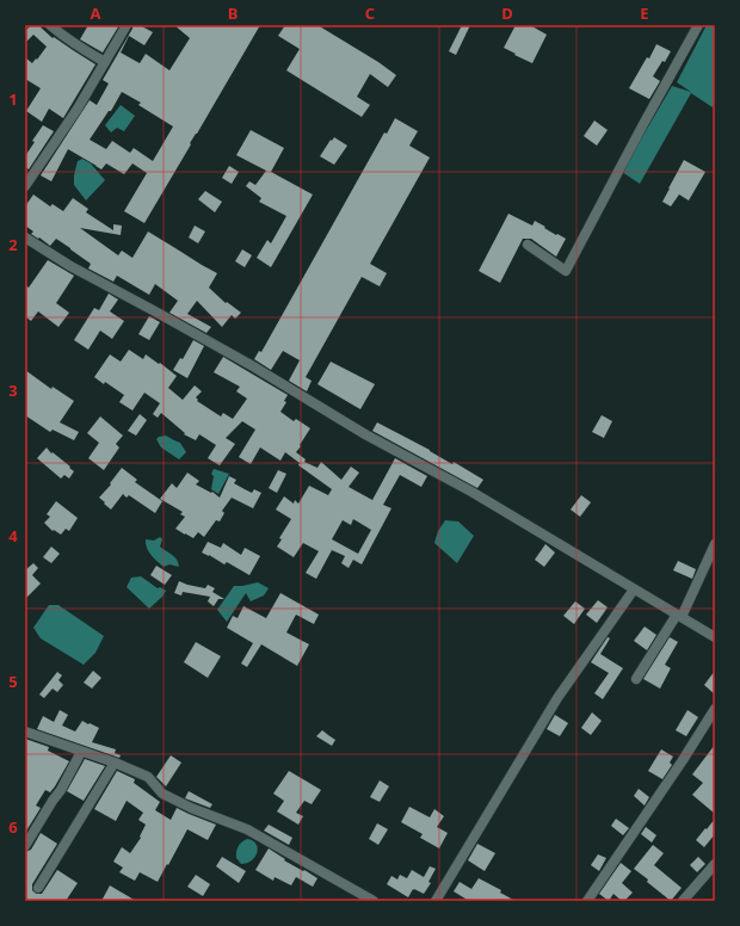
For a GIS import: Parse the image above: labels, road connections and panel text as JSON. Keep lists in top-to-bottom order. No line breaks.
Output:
{"grid":{"columns":["A","B","C","D","E"],"rows":["1","2","3","4","5","6"]}}
